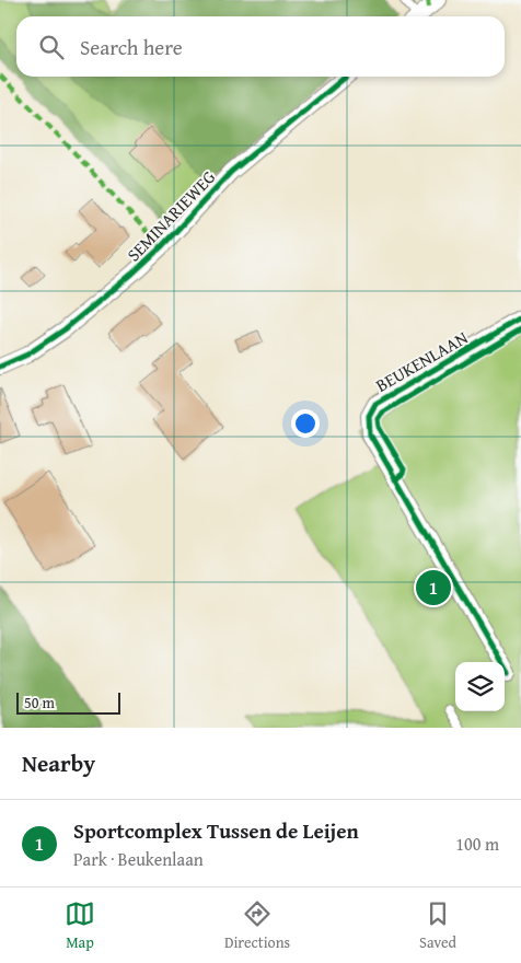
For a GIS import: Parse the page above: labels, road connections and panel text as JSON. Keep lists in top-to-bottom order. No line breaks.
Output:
{"streets":{"street":["SEMINARIEWEG","BEUKENLAAN"]},"scale_bar":"50 m","page":{"search":"Search here","pins":"1","scale":"50 m","heading":"Nearby","list":[{"mark":"1","name":"Sportcomplex Tussen de Leijen","note":"Park · Beukenlaan","value":"100 m"}],"nav":["Map","Directions","Saved"]}}
